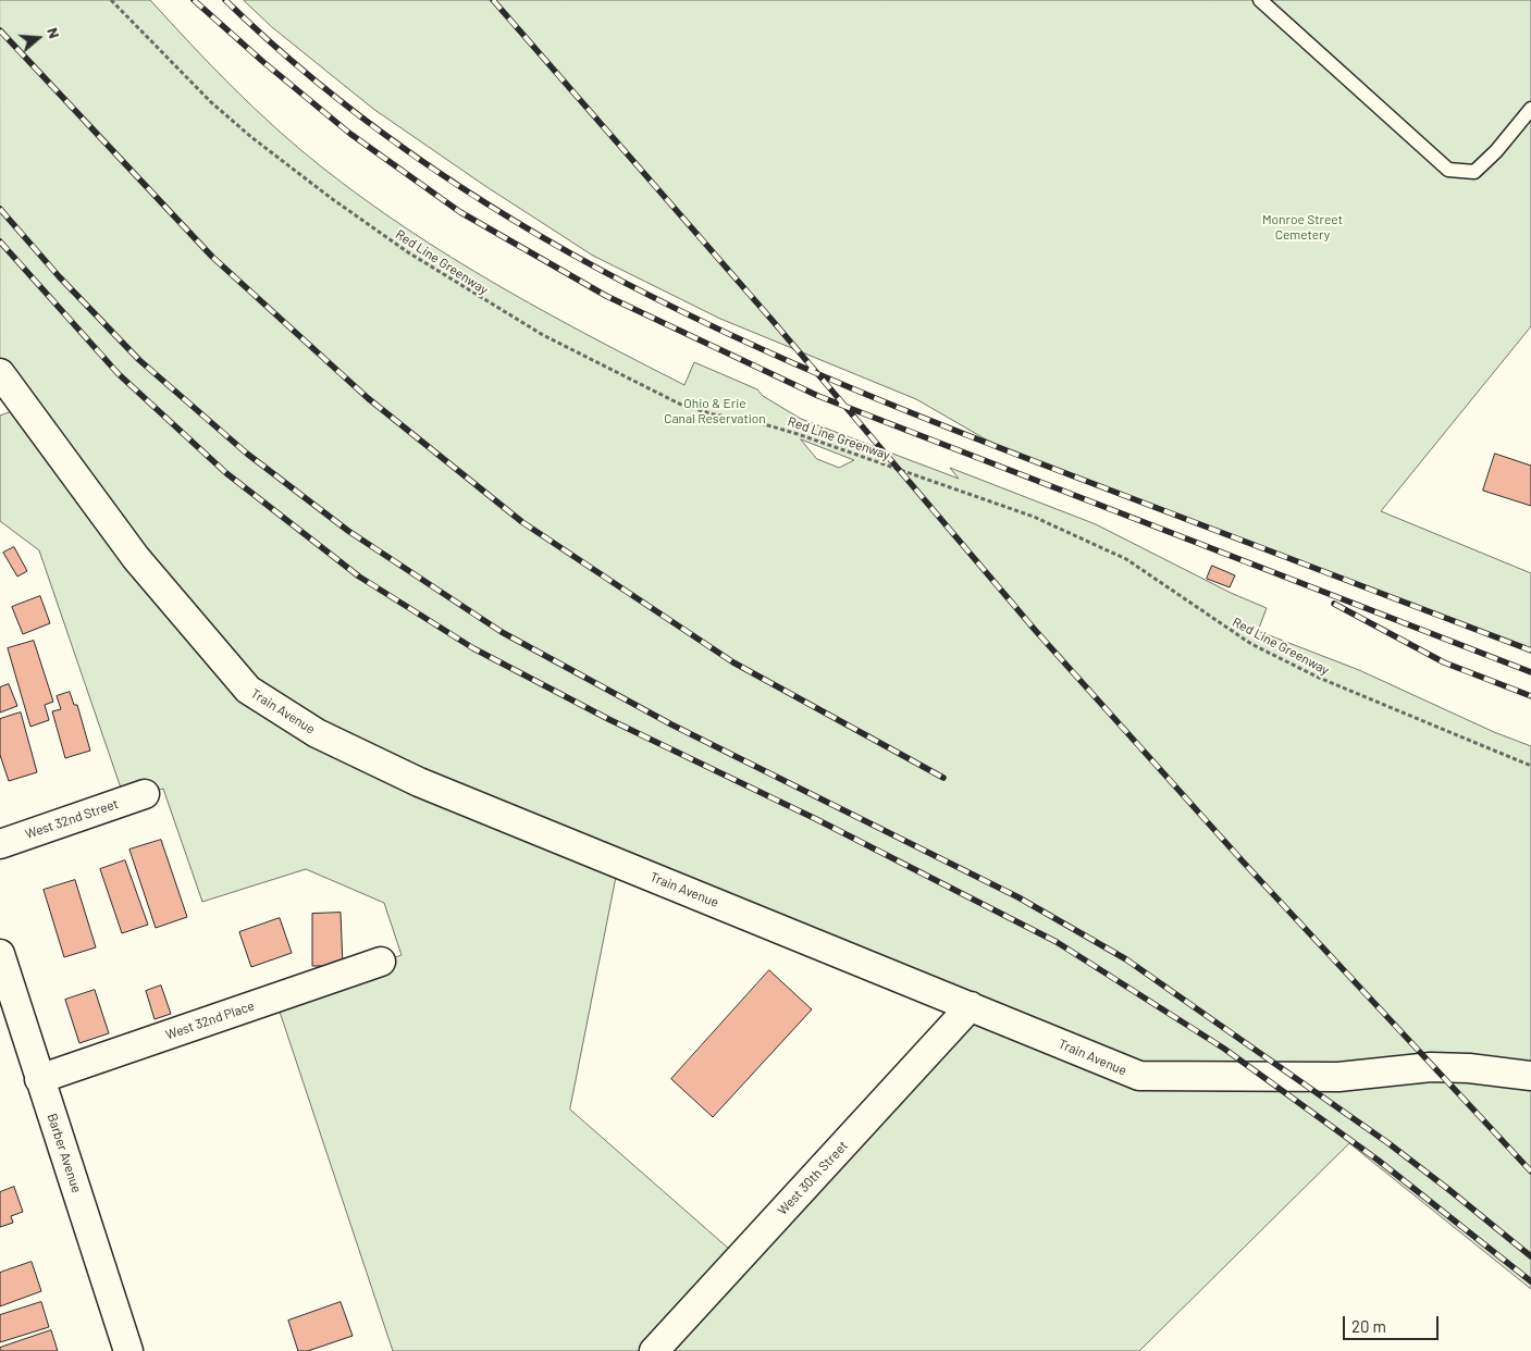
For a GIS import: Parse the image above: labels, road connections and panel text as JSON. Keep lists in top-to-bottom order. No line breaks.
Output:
{"streets":{"street":["Train Avenue","West 32nd Street","West 32nd Place","Barber Avenue","West 30th Street"],"path":["Red Line Greenway"]},"crossings":[["Train Avenue","West 30th Street"],["West 32nd Place","Barber Avenue"]],"parks":["Monroe Street Cemetery","Ohio & Erie Canal Reservation"],"scale_bar":"20 m","north":"right"}
